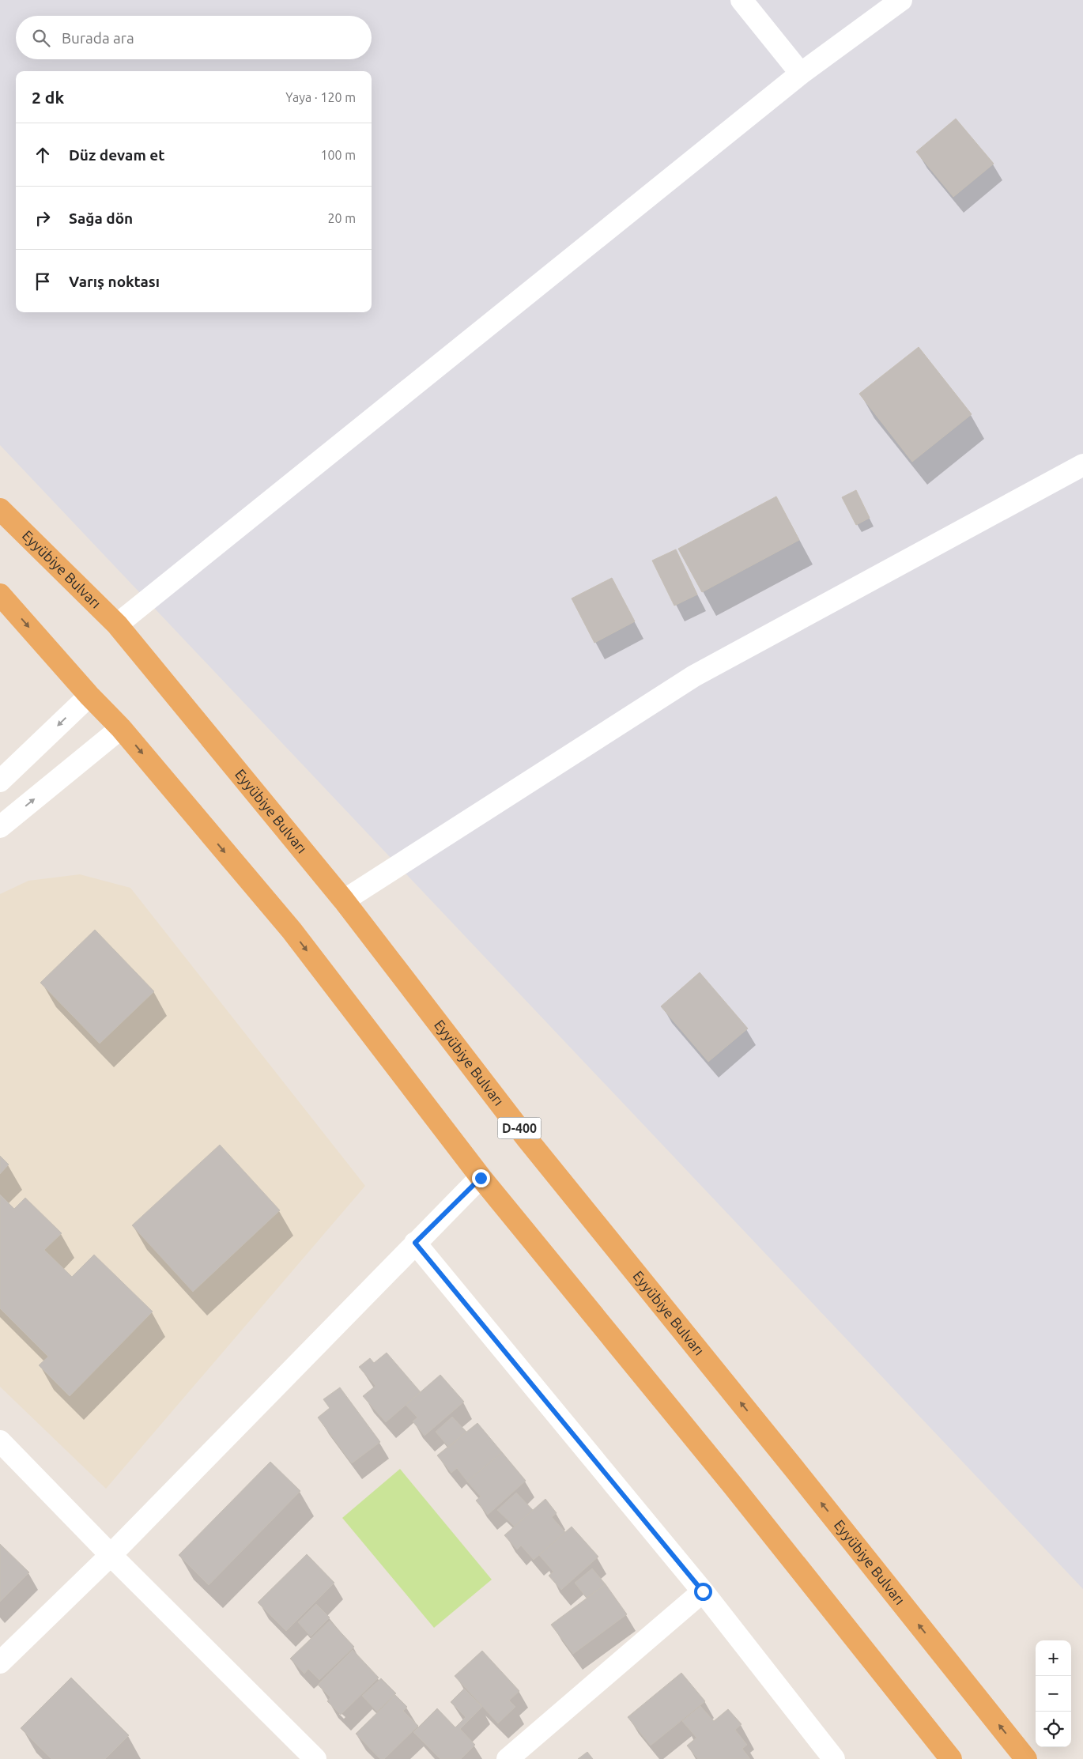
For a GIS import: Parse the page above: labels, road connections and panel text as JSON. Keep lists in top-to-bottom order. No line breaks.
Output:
{"streets":{"highway":["Eyyübiye Bulvarı","D-400"]},"page":{"search":"Burada ara","heading":["2 dk","Yaya · 120 m"],"list":[["Düz devam et","100 m"],["Sağa dön","20 m"],"Varış noktası"],"map_buttons":["+","−"]}}
